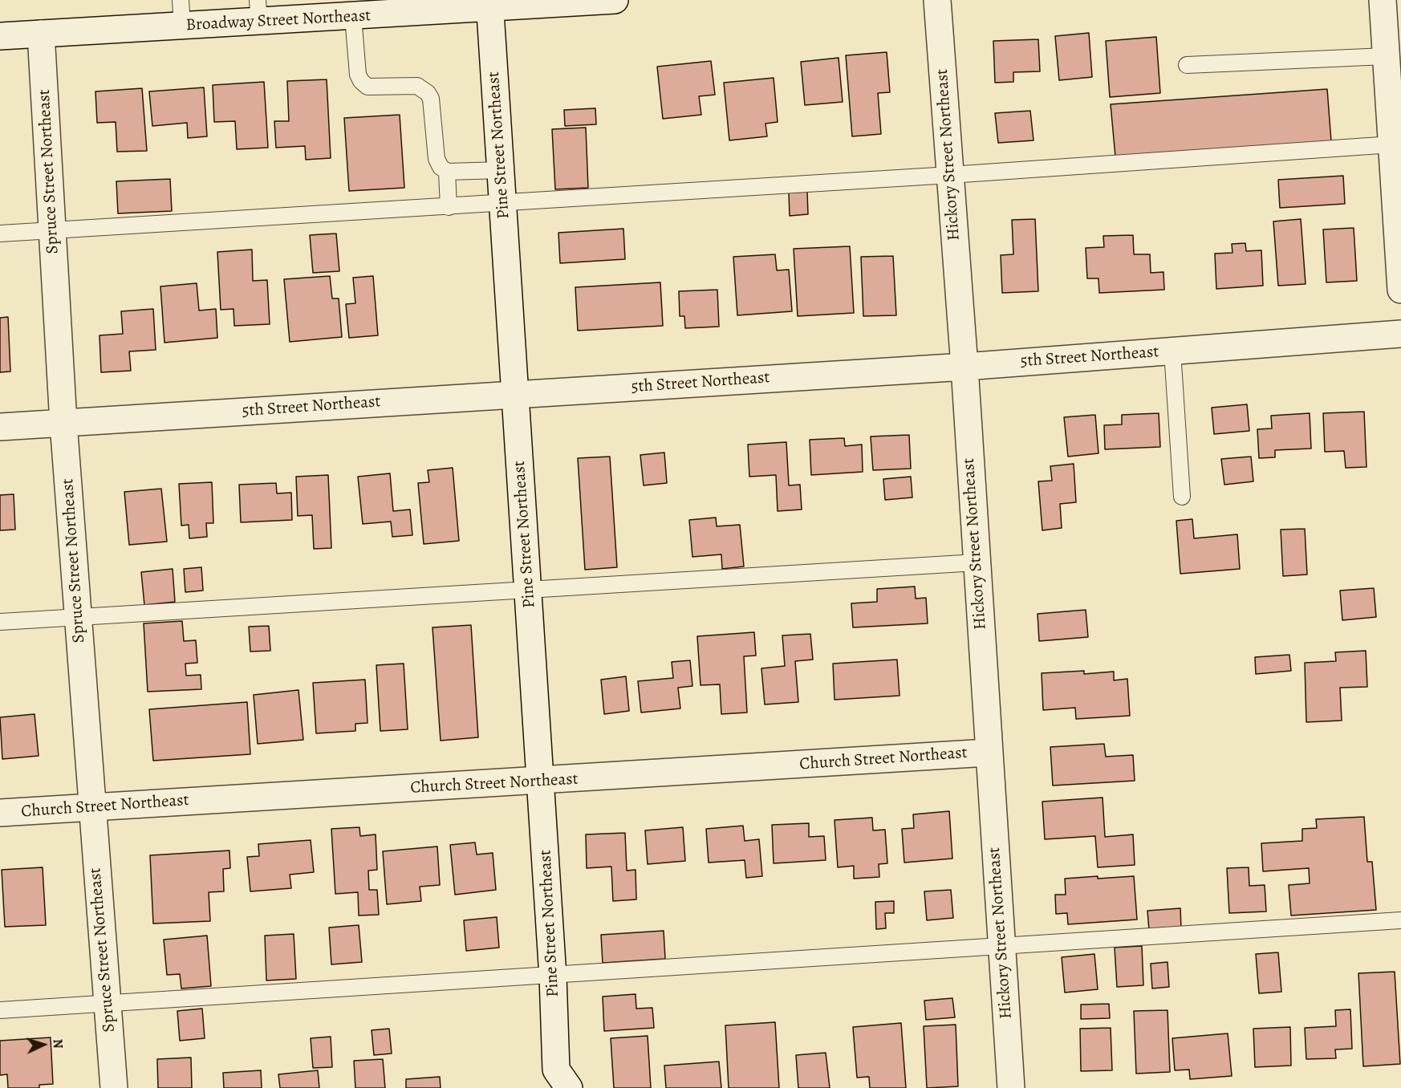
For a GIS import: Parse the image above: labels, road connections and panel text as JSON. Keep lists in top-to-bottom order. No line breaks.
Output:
{"streets":{"street":["Broadway Street Northeast","Pine Street Northeast","Hickory Street Northeast","Spruce Street Northeast","5th Street Northeast","Church Street Northeast"]},"crossings":[["Broadway Street Northeast","Pine Street Northeast"],["Broadway Street Northeast","Spruce Street Northeast"],["Pine Street Northeast","5th Street Northeast"],["Pine Street Northeast","Church Street Northeast"],["Hickory Street Northeast","5th Street Northeast"],["Hickory Street Northeast","Church Street Northeast"],["Spruce Street Northeast","5th Street Northeast"],["Spruce Street Northeast","Church Street Northeast"]],"north":"right"}
